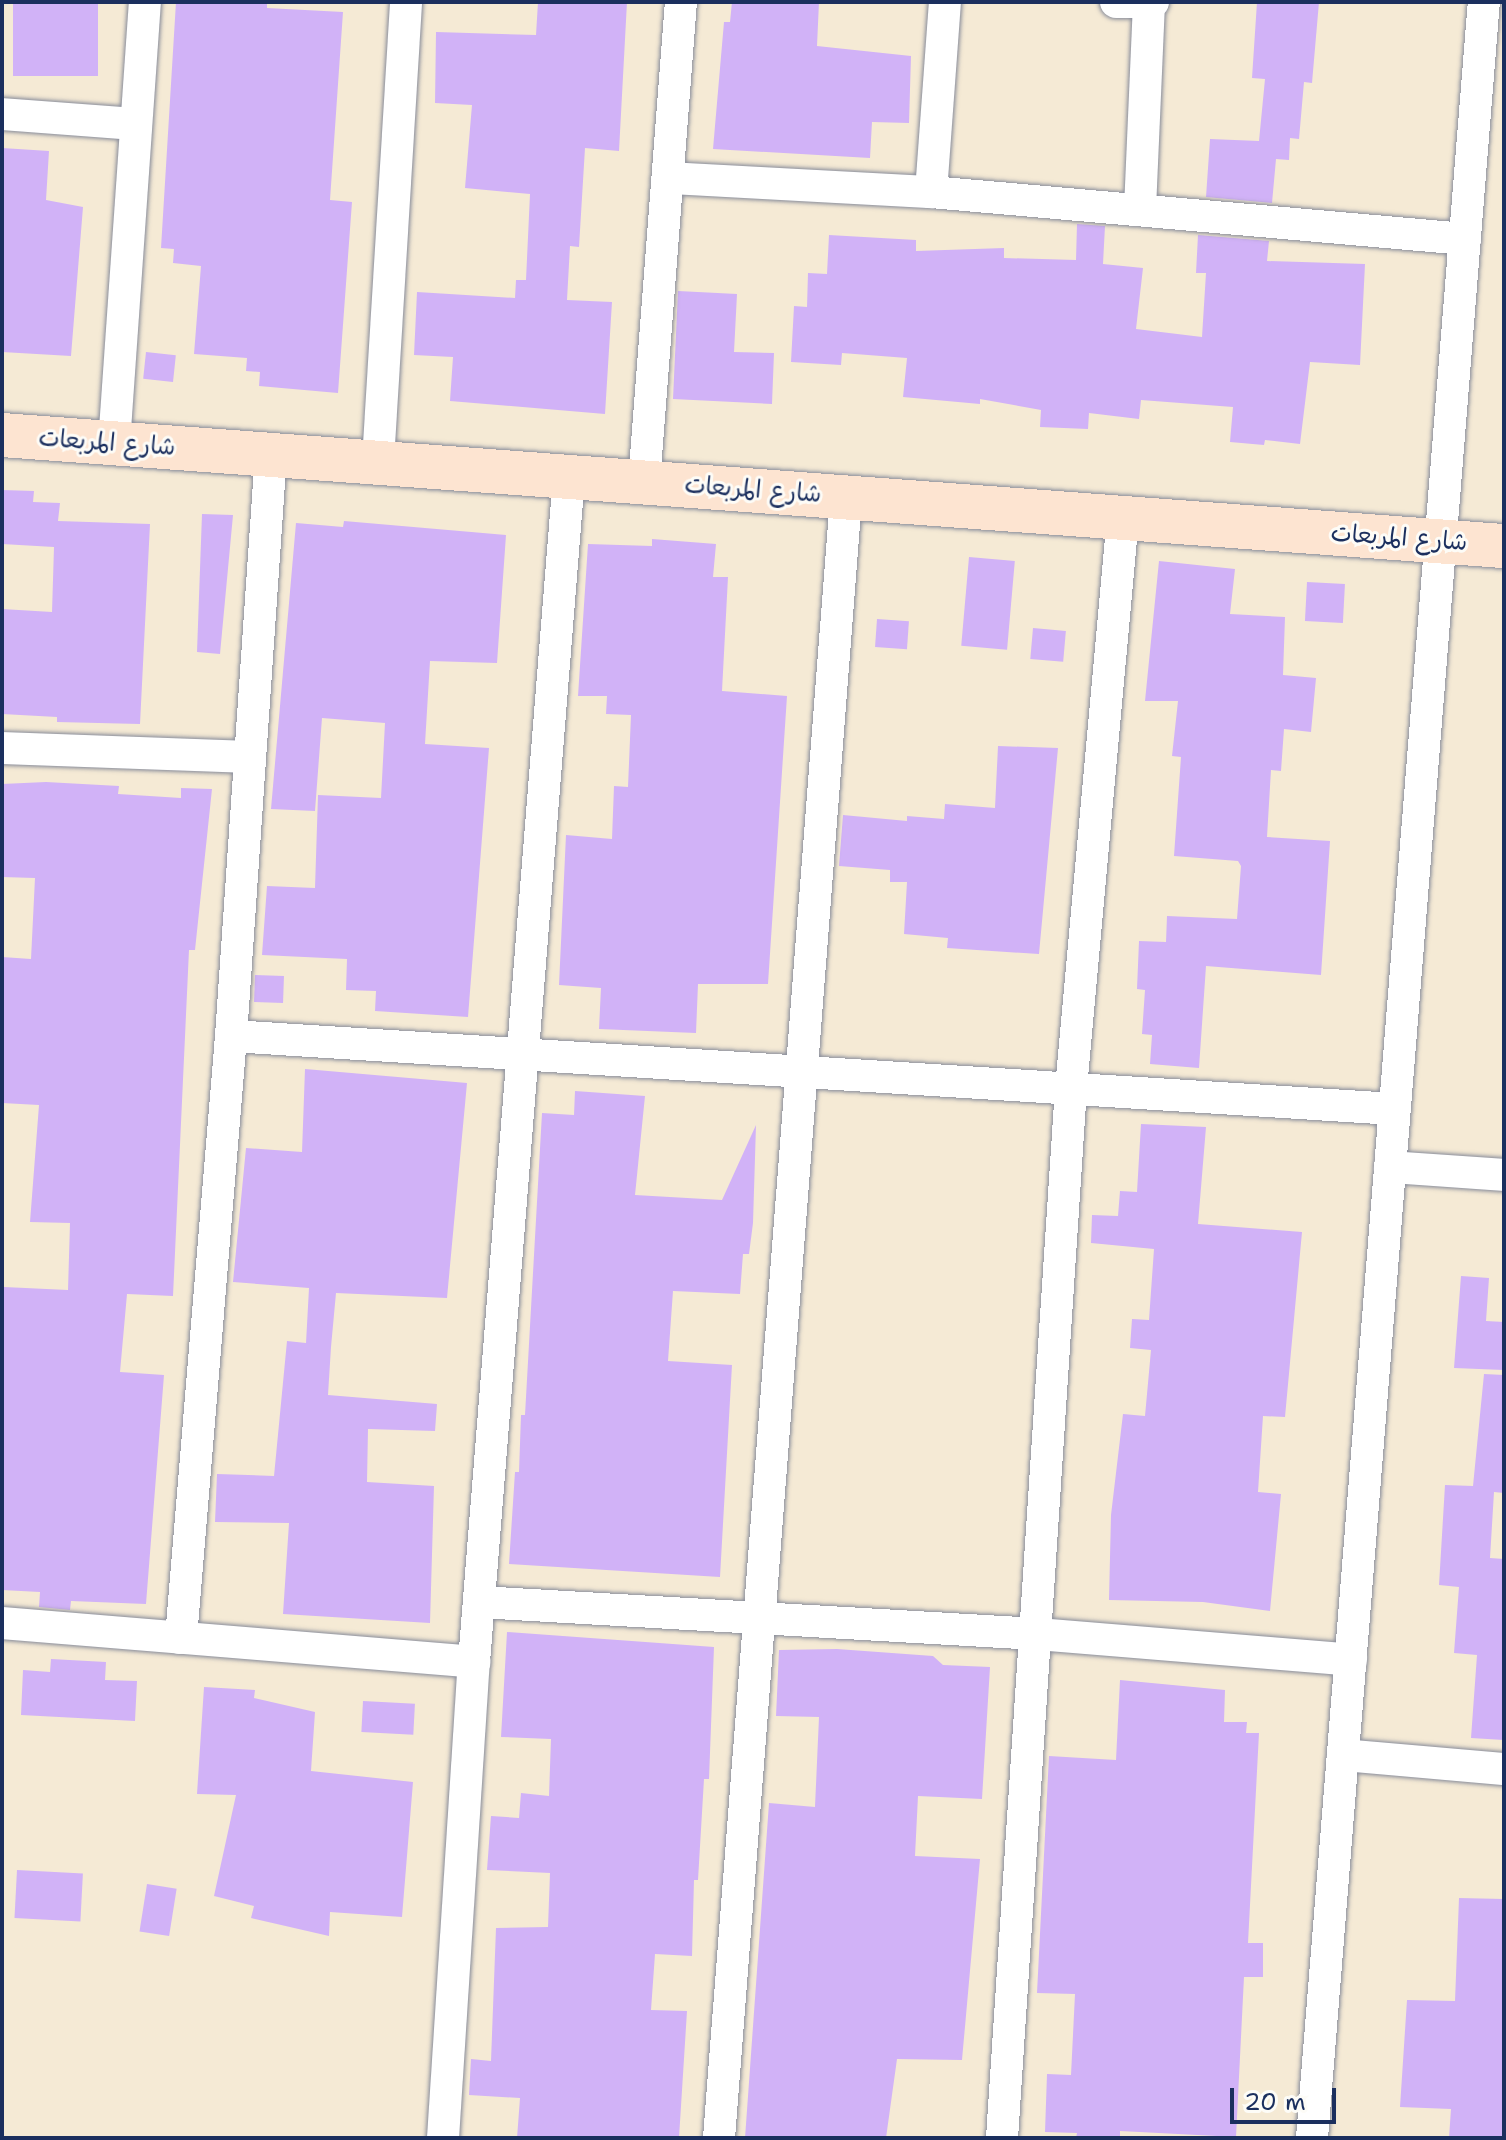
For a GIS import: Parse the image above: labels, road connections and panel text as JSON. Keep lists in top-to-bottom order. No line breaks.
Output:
{"streets":{"street":["شارع المربعات"]},"scale_bar":"20 m"}
